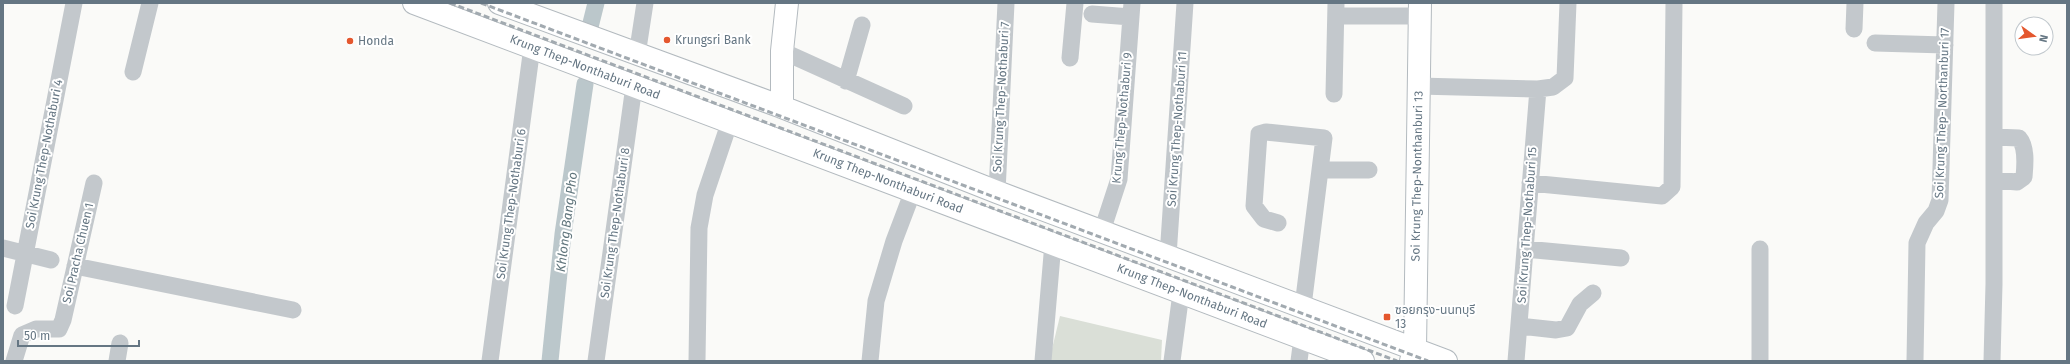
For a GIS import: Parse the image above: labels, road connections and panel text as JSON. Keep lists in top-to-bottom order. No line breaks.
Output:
{"streets":{"main road":["Krung Thep-Nonthaburi Road","Soi Krung Thep-Nonthanburi 13"],"street":["Soi Krung Thep-Nothaburi 7","Soi Krung Thep- Northanburi 17","Krung Thep-Nothaburi 9","Soi Krung Thep-Nothaburi 11","Soi Krung Thep-Nothaburi 4","Soi Krung Thep-Nothaburi 6","Soi Krung Thep-Nothaburi 8","Soi Krung Thep-Nothaburi 15","Soi Pracha Chuen 1"]},"crossings":[["Krung Thep-Nonthaburi Road","Soi Krung Thep-Nothaburi 6"],["Krung Thep-Nonthaburi Road","Soi Krung Thep-Nothaburi 8"]],"water":["Khlong Bang Pho"],"places":{"other":["Krungsri Bank","Honda"],"transit":["ซอยกรุง-นนทบุรี 13"]},"scale_bar":"50 m","north":"right"}
